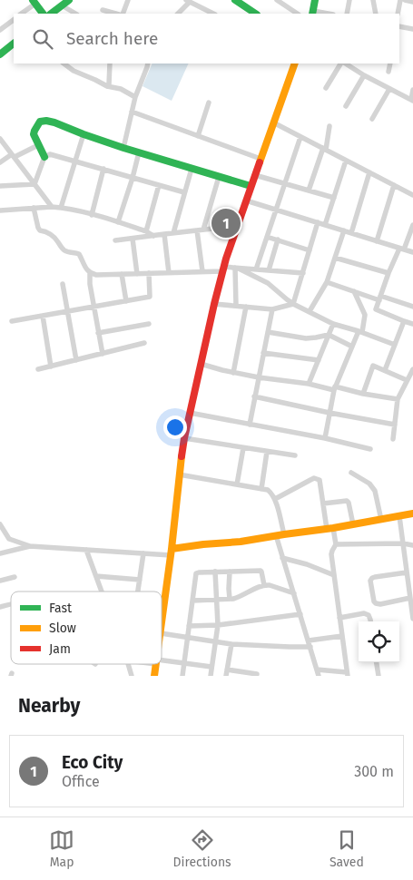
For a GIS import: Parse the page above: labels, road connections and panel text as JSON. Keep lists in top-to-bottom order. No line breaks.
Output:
{"legend":["Fast","Slow","Jam"],"page":{"search":"Search here","pins":"1","heading":"Nearby","list":[{"mark":"1","name":"Eco City","note":"Office","value":"300 m"}],"nav":["Map","Directions","Saved"]}}
